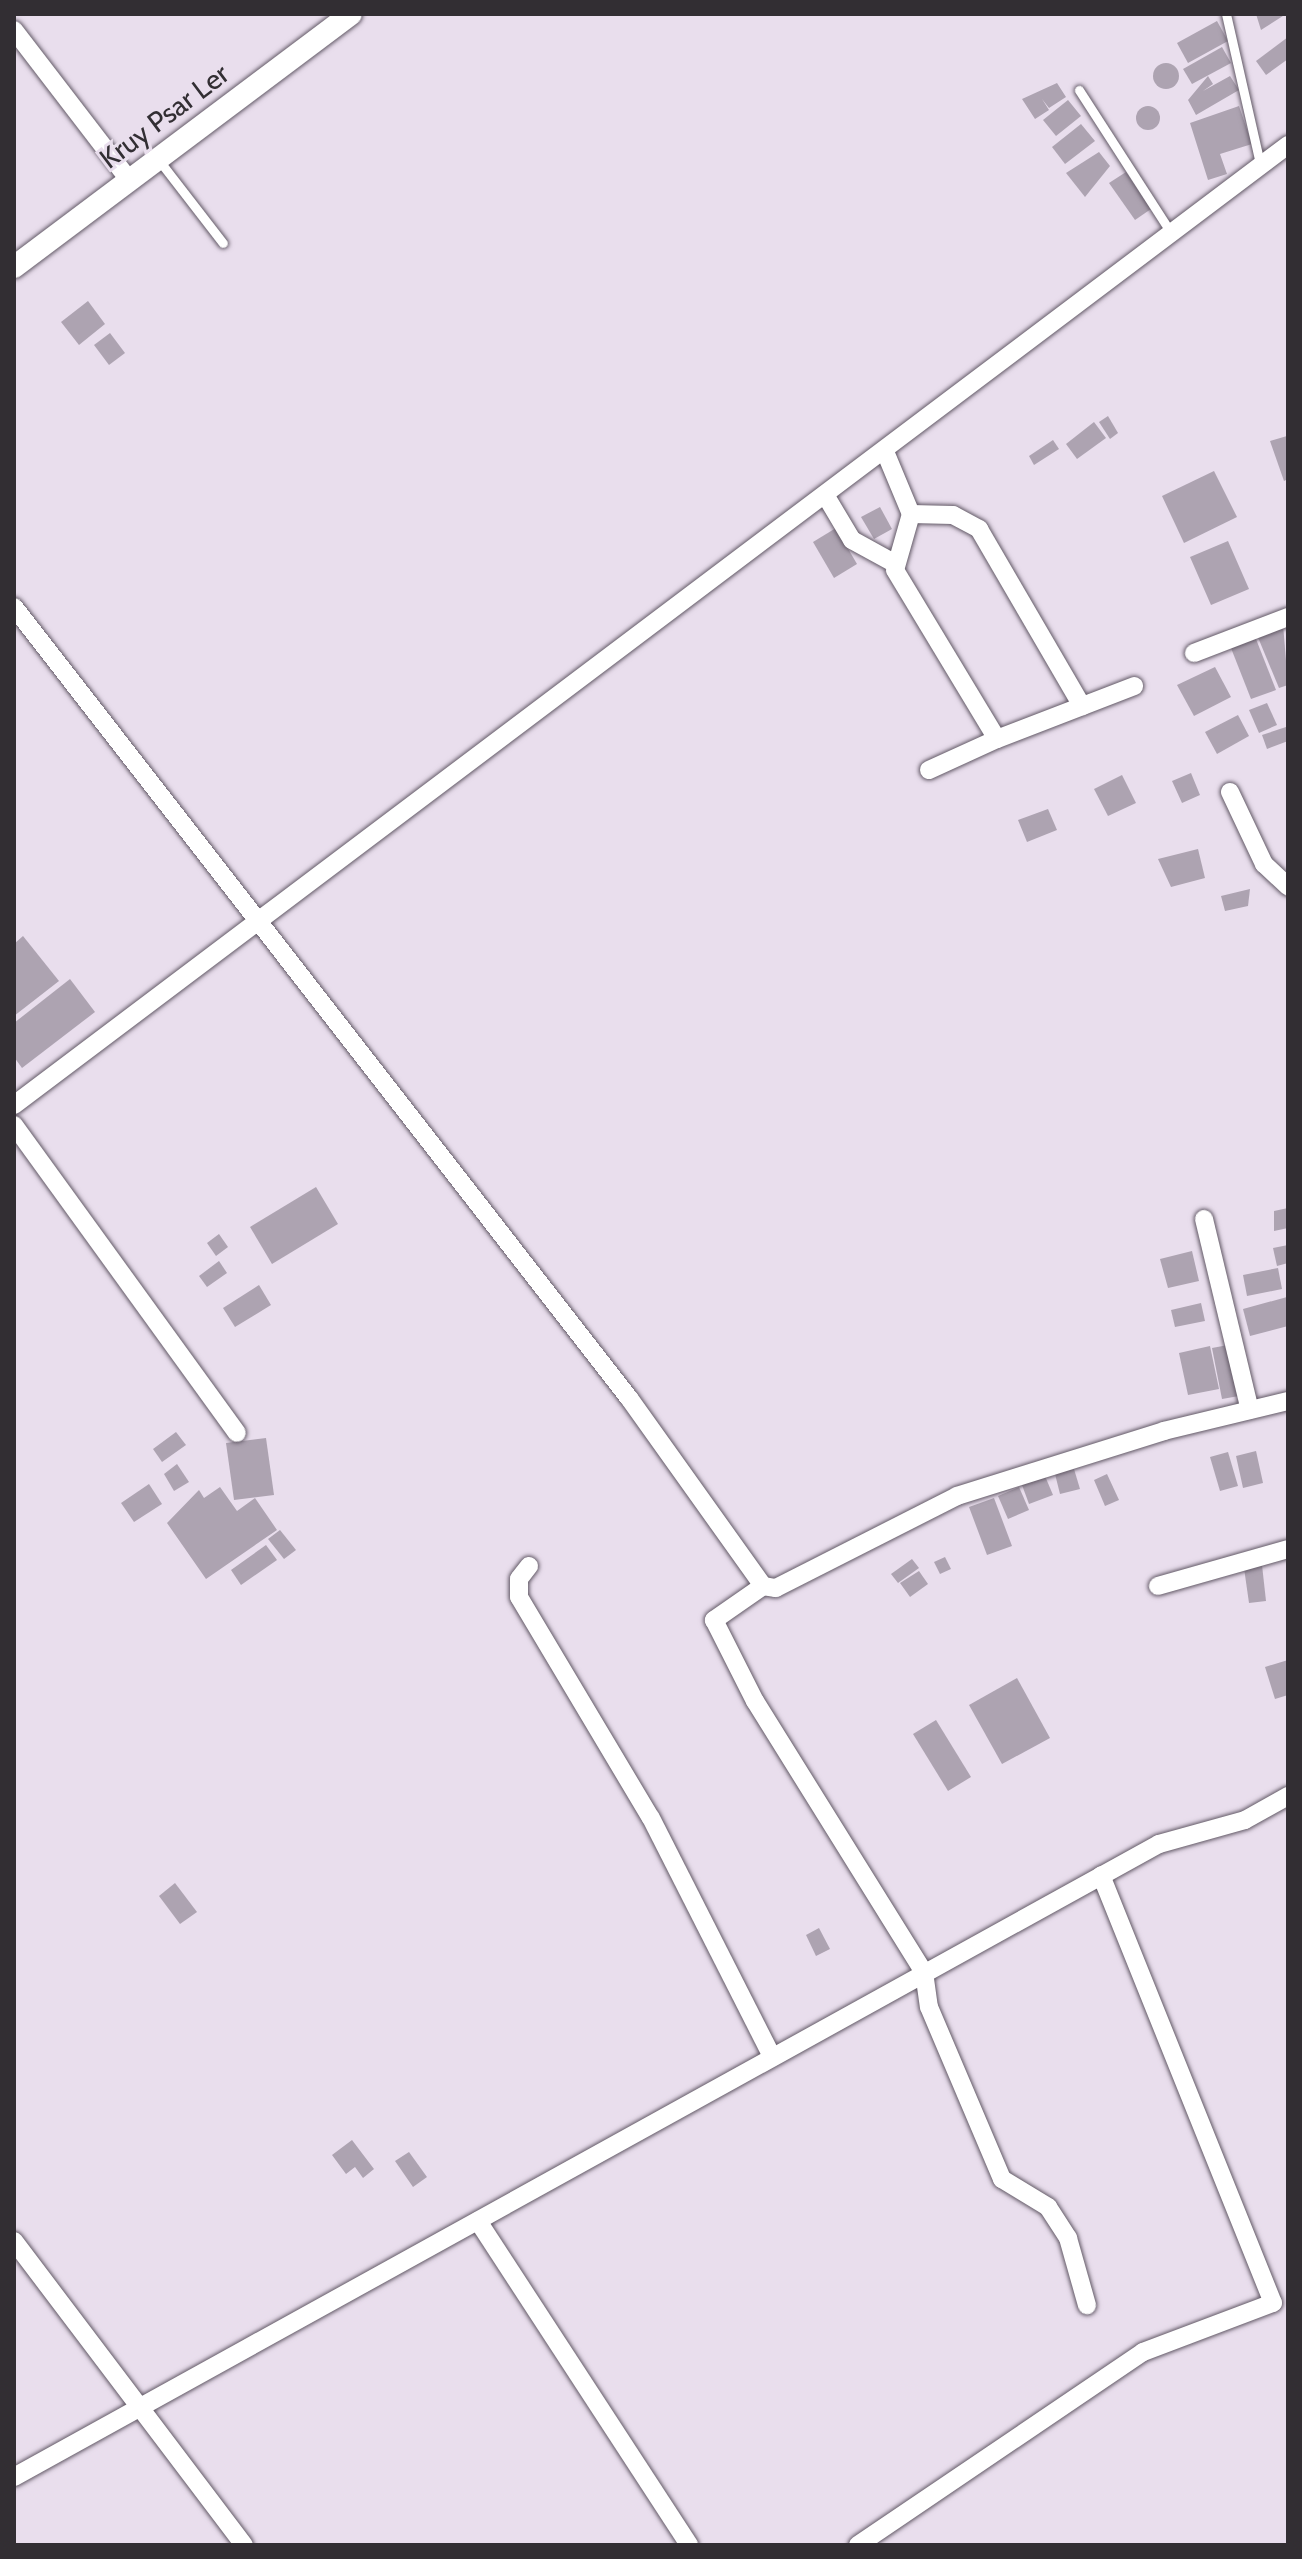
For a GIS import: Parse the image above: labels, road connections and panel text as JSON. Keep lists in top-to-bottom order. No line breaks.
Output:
{"streets":{"street":["Kruy Psar Ler"]}}
